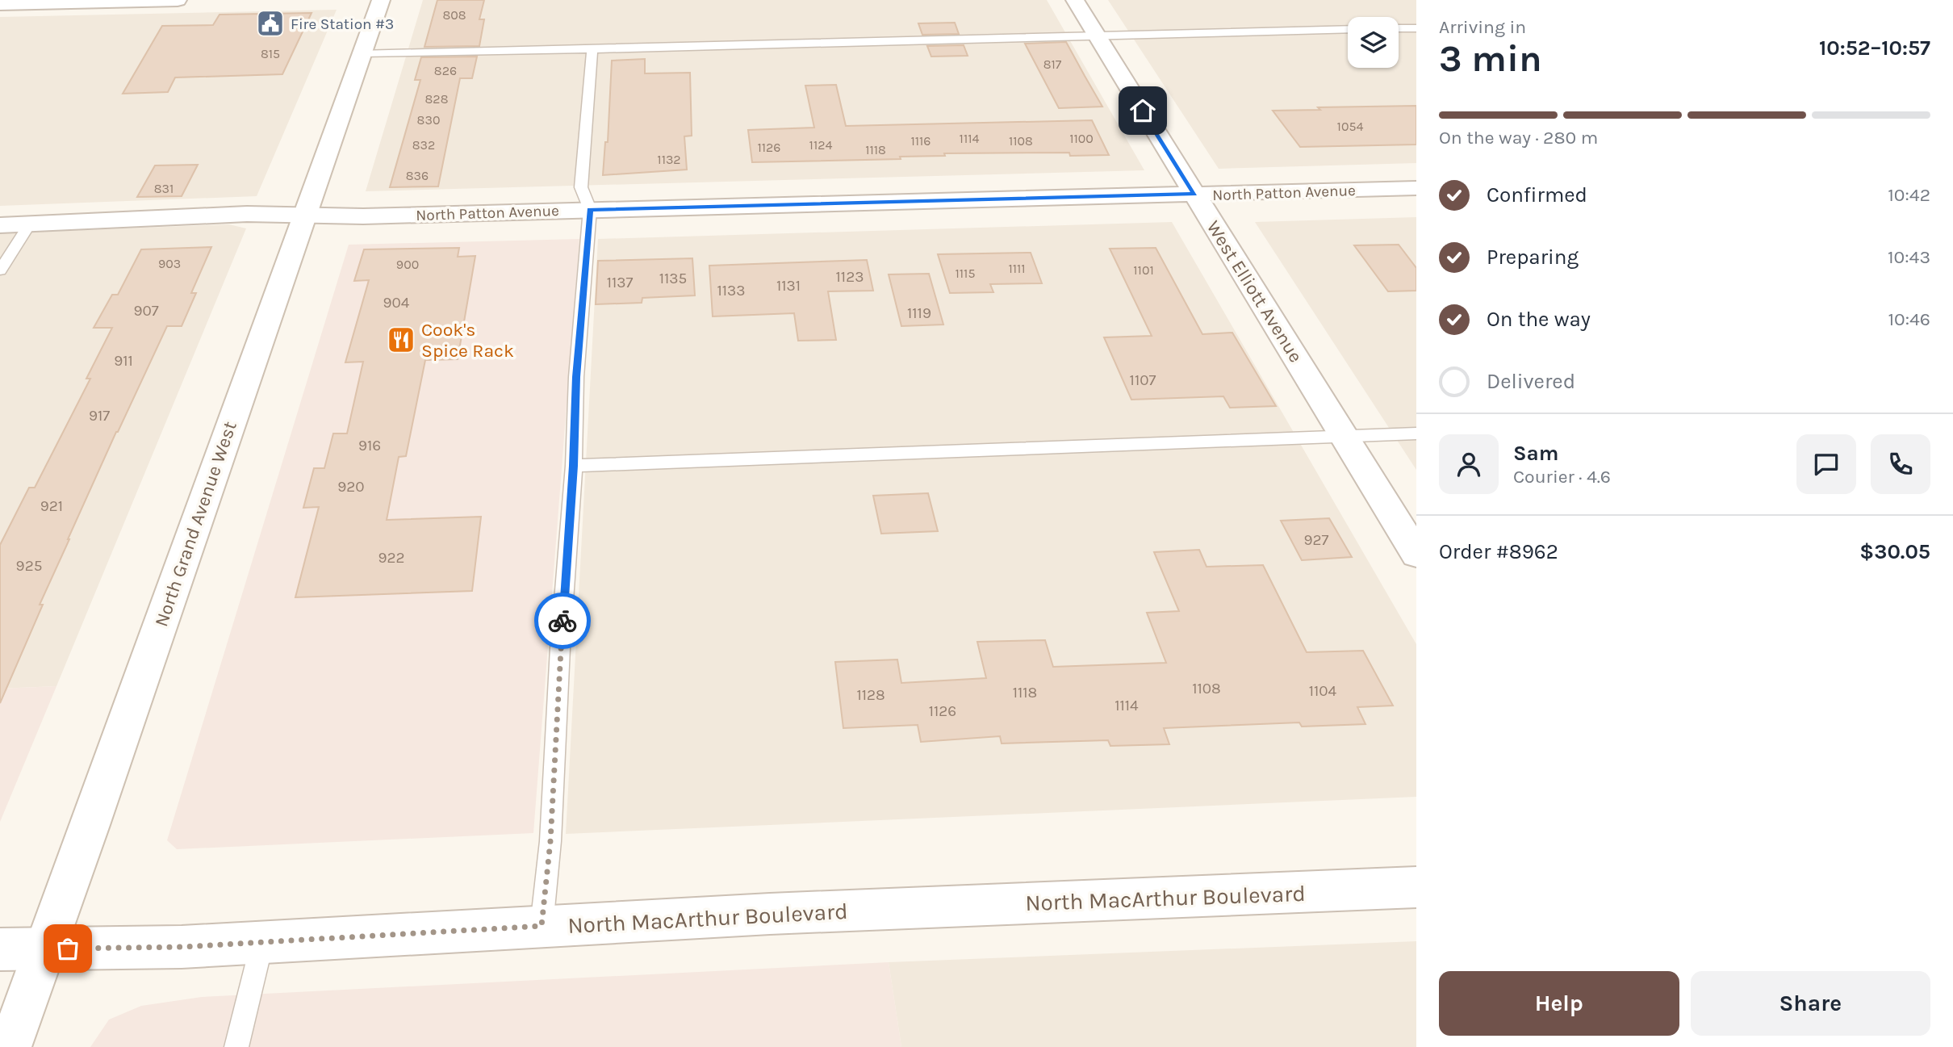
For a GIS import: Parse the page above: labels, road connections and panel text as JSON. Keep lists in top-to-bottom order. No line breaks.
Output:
{"streets":{"street":["North Patton Avenue","West Elliott Avenue","North Grand Avenue West","North MacArthur Boulevard"]},"crossings":[["North Patton Avenue","West Elliott Avenue"],["North Patton Avenue","North Grand Avenue West"],["North Grand Avenue West","North MacArthur Boulevard"]],"places":{"public building":["Fire Station #3"],"restaurant":["Cook's Spice Rack"]},"house_numbers":["808","815","817","826","828","830","1054","1114","1100","1116","1108","832","1124","1126","1118","1132","836","831","903","900","1111","1101","1115","1123","1135","1137","1131","1133","904","907","1119","911","1107","917","916","920","921","927","922","925","1108","1104","1118","1128","1114","1126"],"page":{"heading":["3 min","Arriving in","10:52–10:57"],"panel":["Sam","Courier · 4.6","Order #8962","$30.05"],"bar":"On the way · 280 m","list":[["Confirmed","10:42"],["Preparing","10:43"],["On the way","10:46"],"Delivered"],"buttons":["Help","Share"]}}
